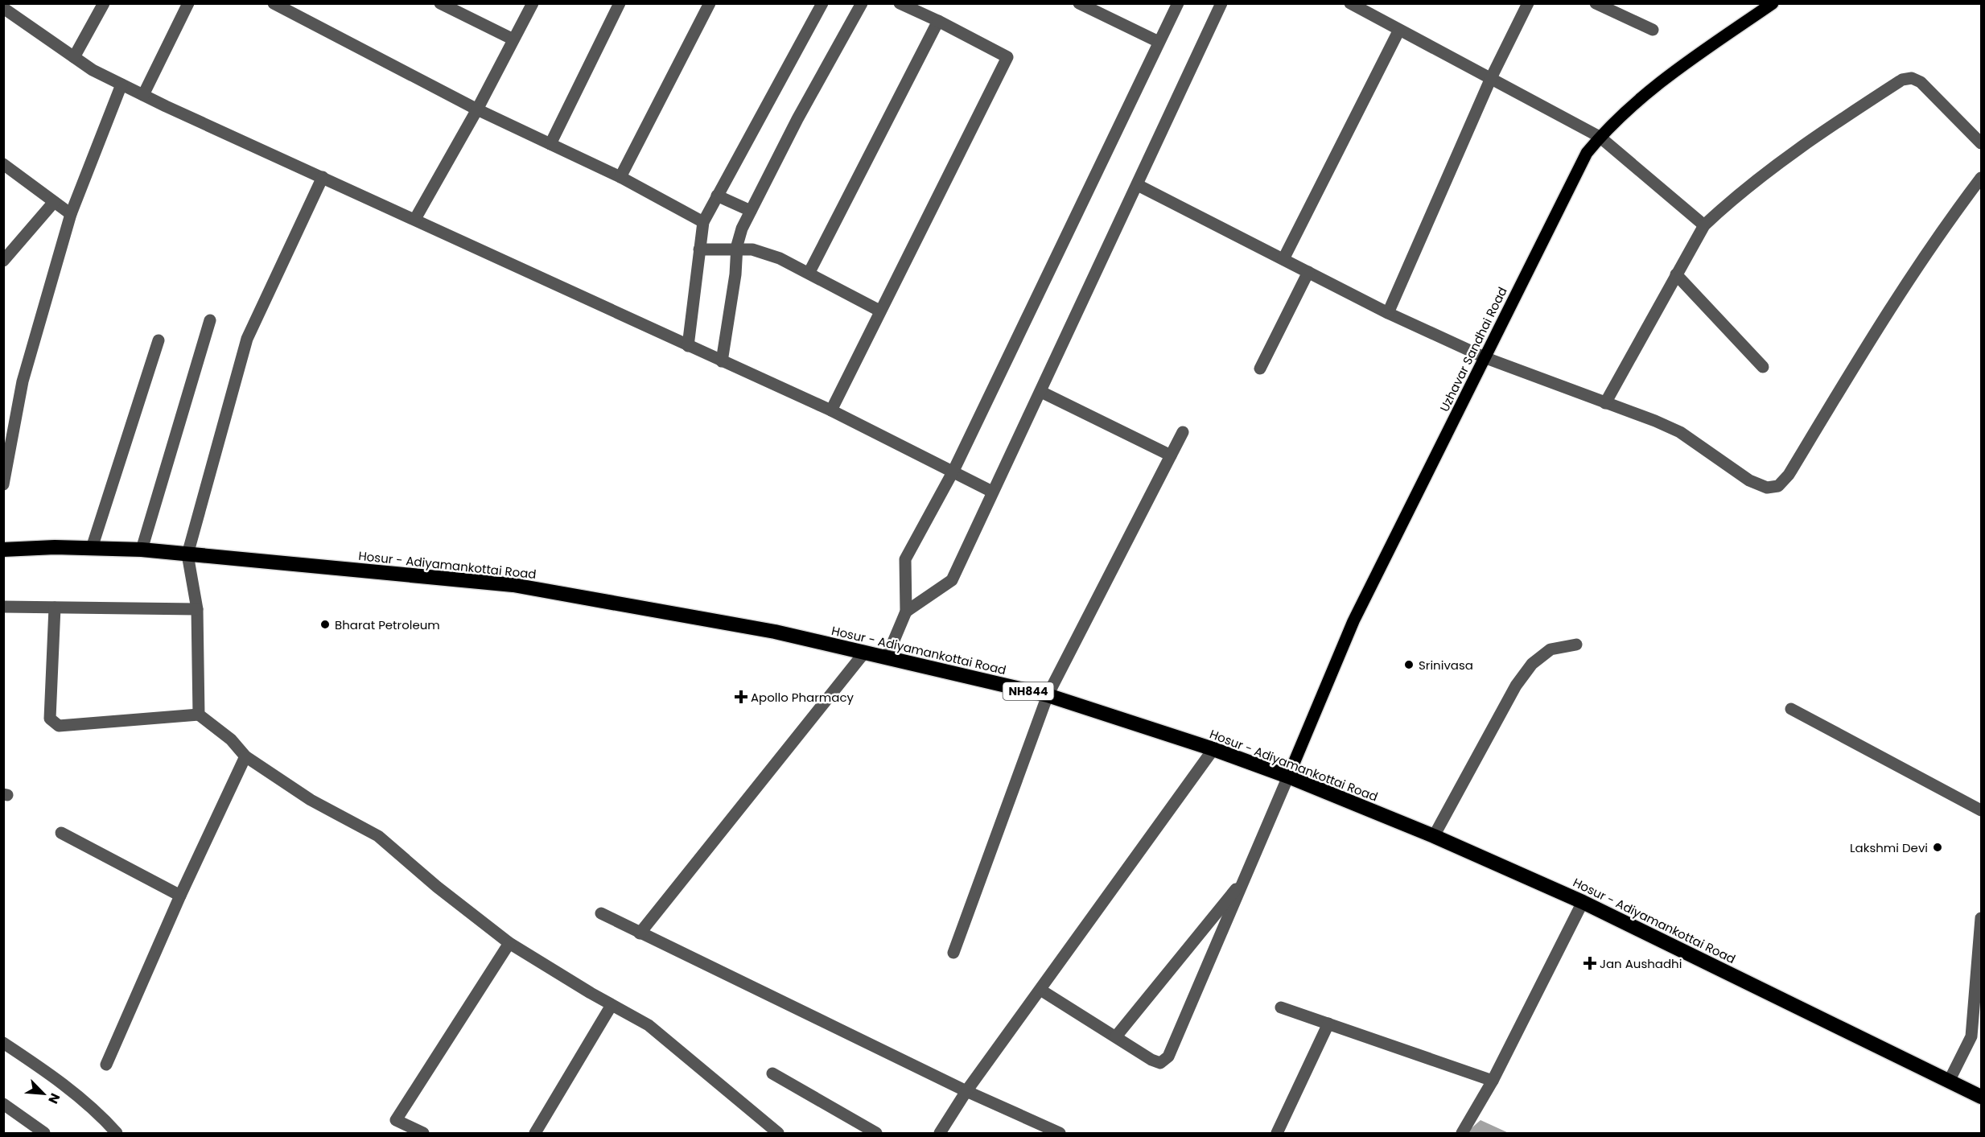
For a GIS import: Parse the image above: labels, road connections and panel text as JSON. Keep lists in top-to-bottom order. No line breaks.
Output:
{"streets":{"highway":["Hosur - Adiyamankottai Road","NH844"],"main road":["Uzhavar Sandhai Road"]},"crossings":[["Uzhavar Sandhai Road","Hosur - Adiyamankottai Road"]],"places":{"other":["Bharat Petroleum","Srinivasa","Lakshmi Devi"],"health":["Apollo Pharmacy","Jan Aushadhi"]},"north":"bottom right"}
